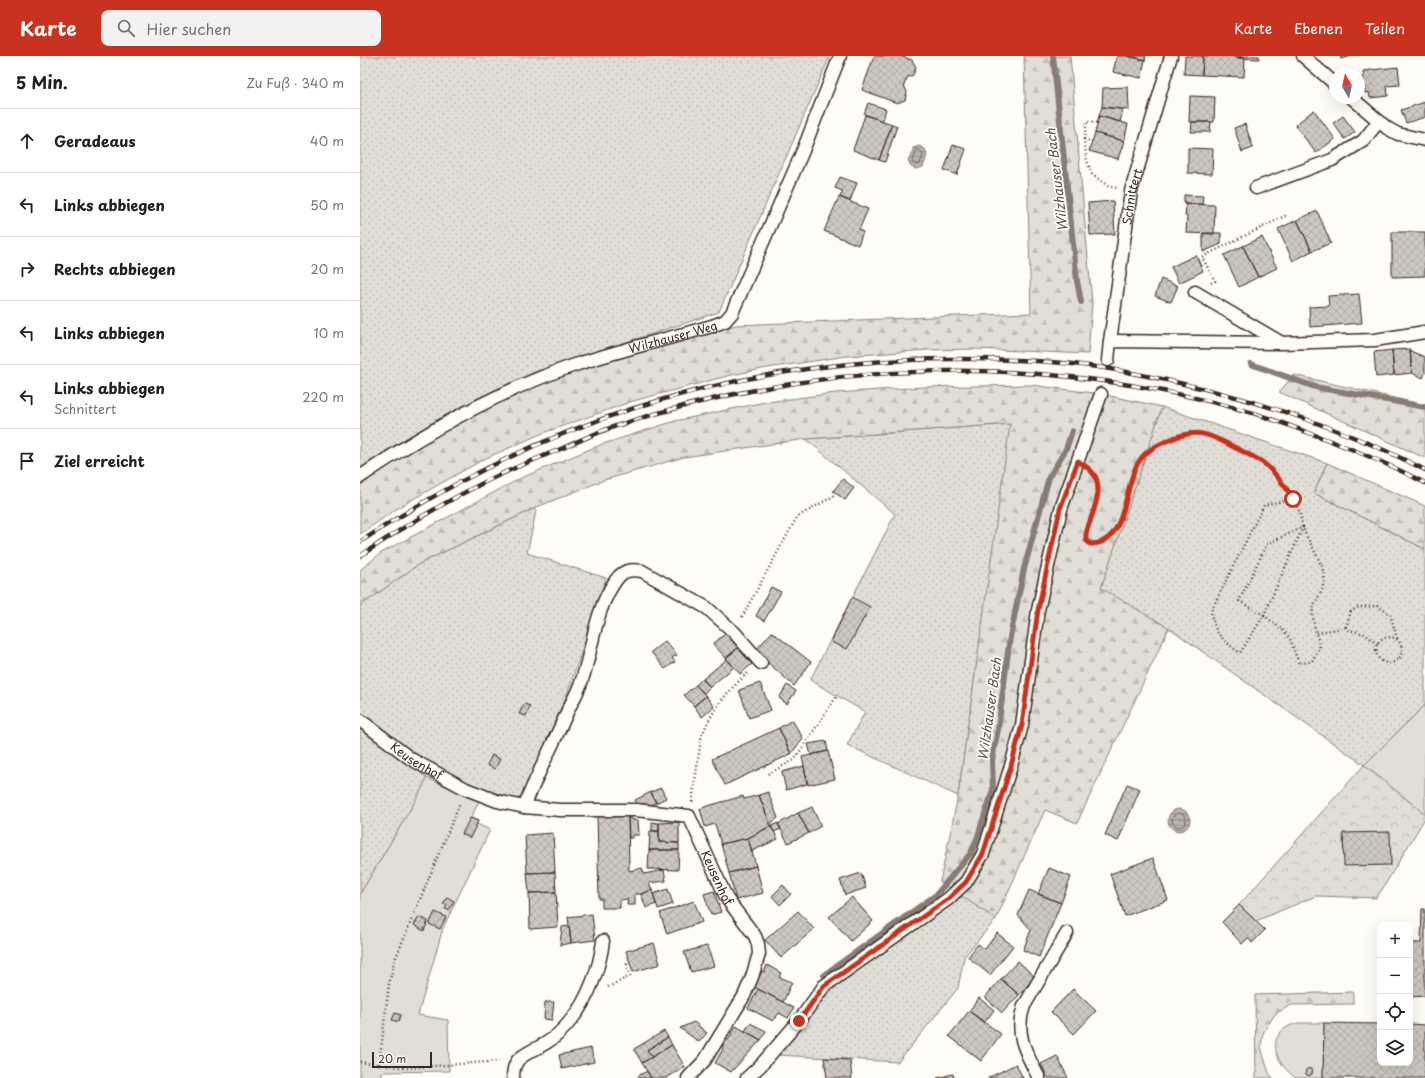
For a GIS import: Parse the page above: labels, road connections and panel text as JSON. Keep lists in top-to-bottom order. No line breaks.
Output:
{"streets":{"lane":["Schnittert","Wilzhauser Weg","Keusenhof"]},"water":["Wilzhauser Bach"],"scale_bar":"20 m","north":"top","page":{"header":"Karte","search":"Hier suchen","nav":["Karte","Ebenen","Teilen"],"heading":["5 Min.","Zu Fuß · 340 m"],"list":[["Geradeaus","40 m"],["Links abbiegen","50 m"],["Rechts abbiegen","20 m"],["Links abbiegen","10 m"],["Links abbiegen","Schnittert","220 m"],"Ziel erreicht"],"map_buttons":["+","−"],"scale":"20 m"}}
